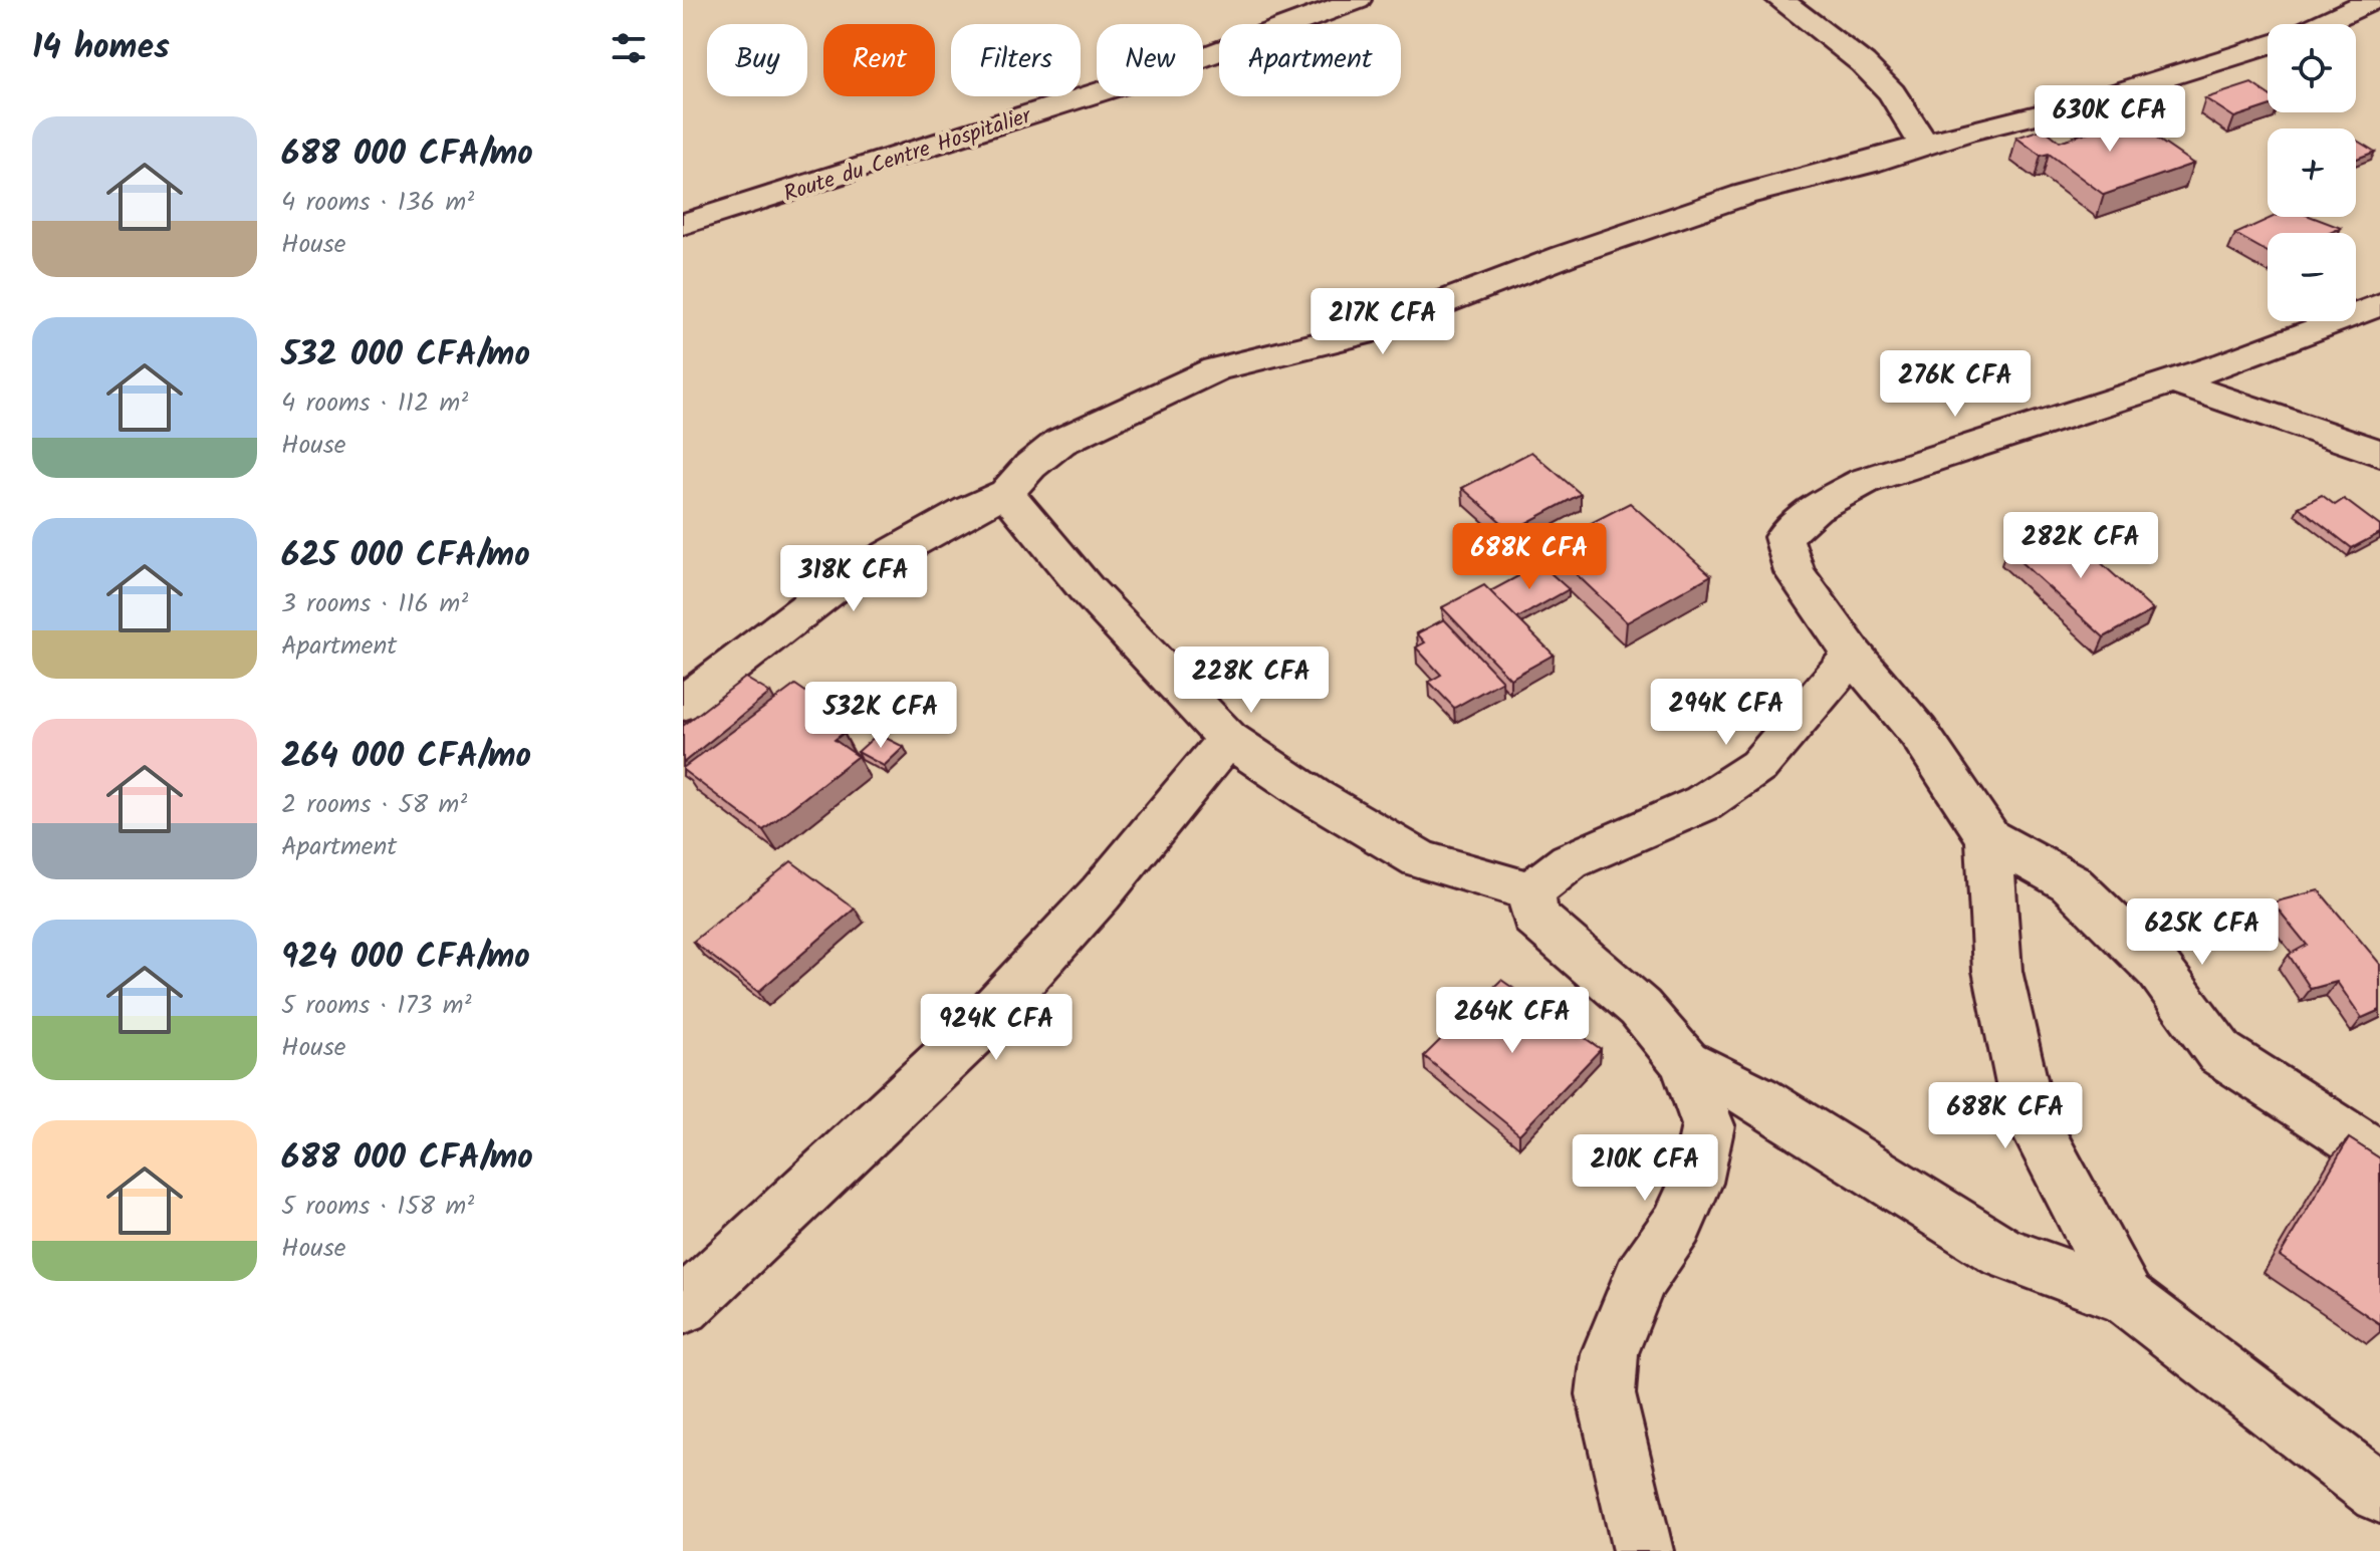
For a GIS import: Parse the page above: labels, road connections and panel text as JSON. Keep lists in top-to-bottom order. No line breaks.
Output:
{"streets":{"street":["Route du Centre Hospitalier"]},"page":{"heading":"14 homes","map_buttons":["+","−"],"chip":["Buy","Rent","Filters","New","Apartment"],"price":["630K CFA","217K CFA","276K CFA","282K CFA","688K CFA","318K CFA","228K CFA","294K CFA","532K CFA","625K CFA","264K CFA","924K CFA","688K CFA","210K CFA"],"list":[{"name":"688 000 CFA/mo","note":"4 rooms · 136 m² · House"},{"name":"532 000 CFA/mo","note":"4 rooms · 112 m² · House"},{"name":"625 000 CFA/mo","note":"3 rooms · 116 m² · Apartment"},{"name":"264 000 CFA/mo","note":"2 rooms · 58 m² · Apartment"},{"name":"924 000 CFA/mo","note":"5 rooms · 173 m² · House"},{"name":"688 000 CFA/mo","note":"5 rooms · 158 m² · House"}]}}
